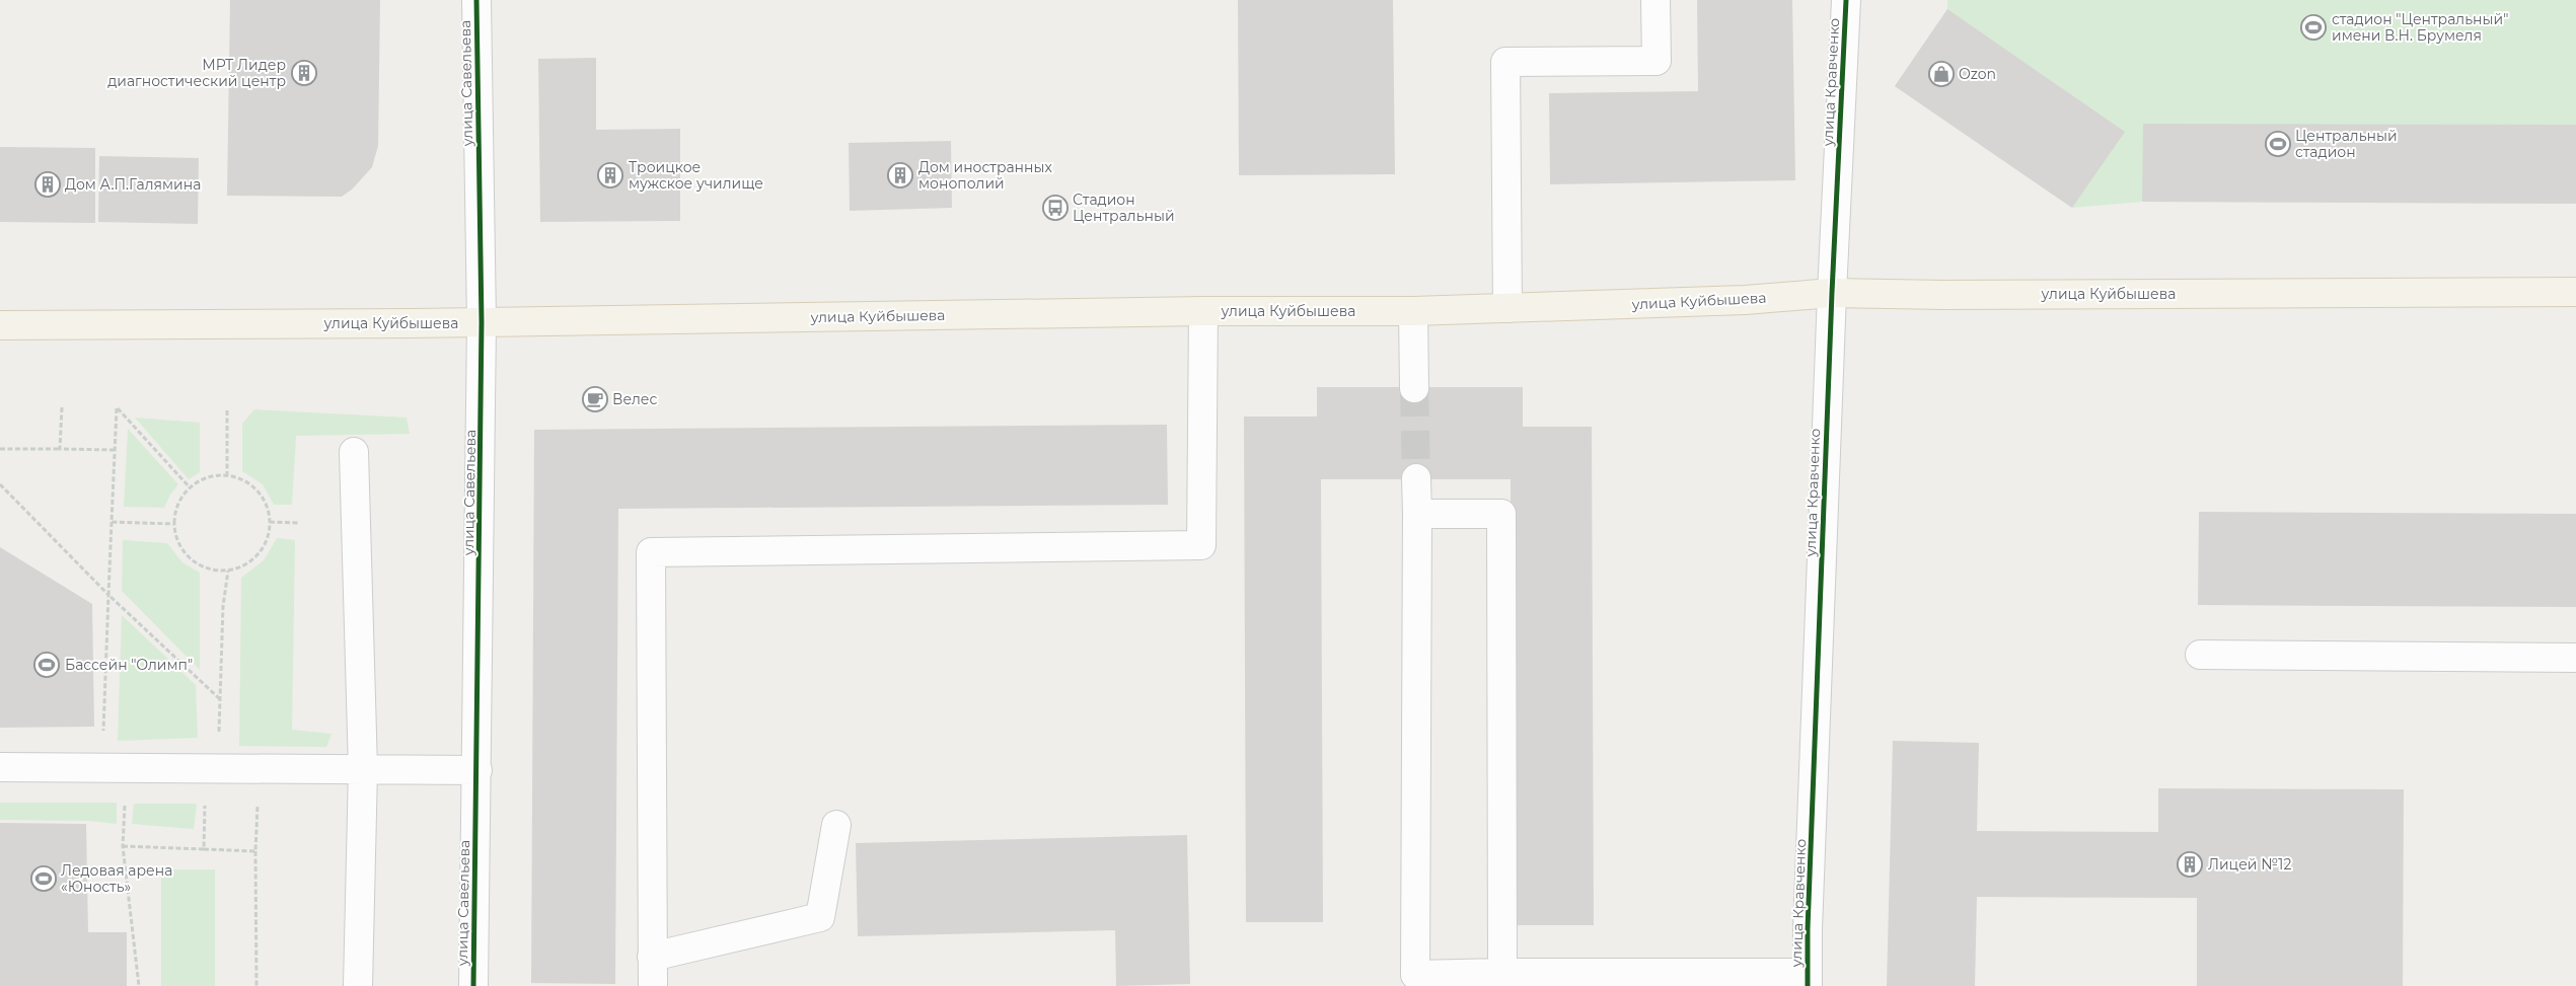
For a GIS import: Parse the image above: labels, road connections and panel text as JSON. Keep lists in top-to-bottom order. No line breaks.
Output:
{"streets":{"main road":["улица Куйбышева"],"street":["улица Кравченко","улица Савельева"]},"crossings":[["улица Кравченко","улица Куйбышева"],["улица Савельева","улица Куйбышева"]],"places":{"sports":["стадион \"Центральный\" имени В.Н. Брумеля","Центральный стадион","Бассейн \"Олимп\"","Ледовая арена «Юность»"],"building":["МРТ Лидер диагностический центр","Троицкое мужское училище","Дом иностранных монополий","Дом А.П.Галямина","Лицей №12"],"shop":["Ozon"],"bus stop":["Стадион Центральный"],"cafe":["Велес"]}}
